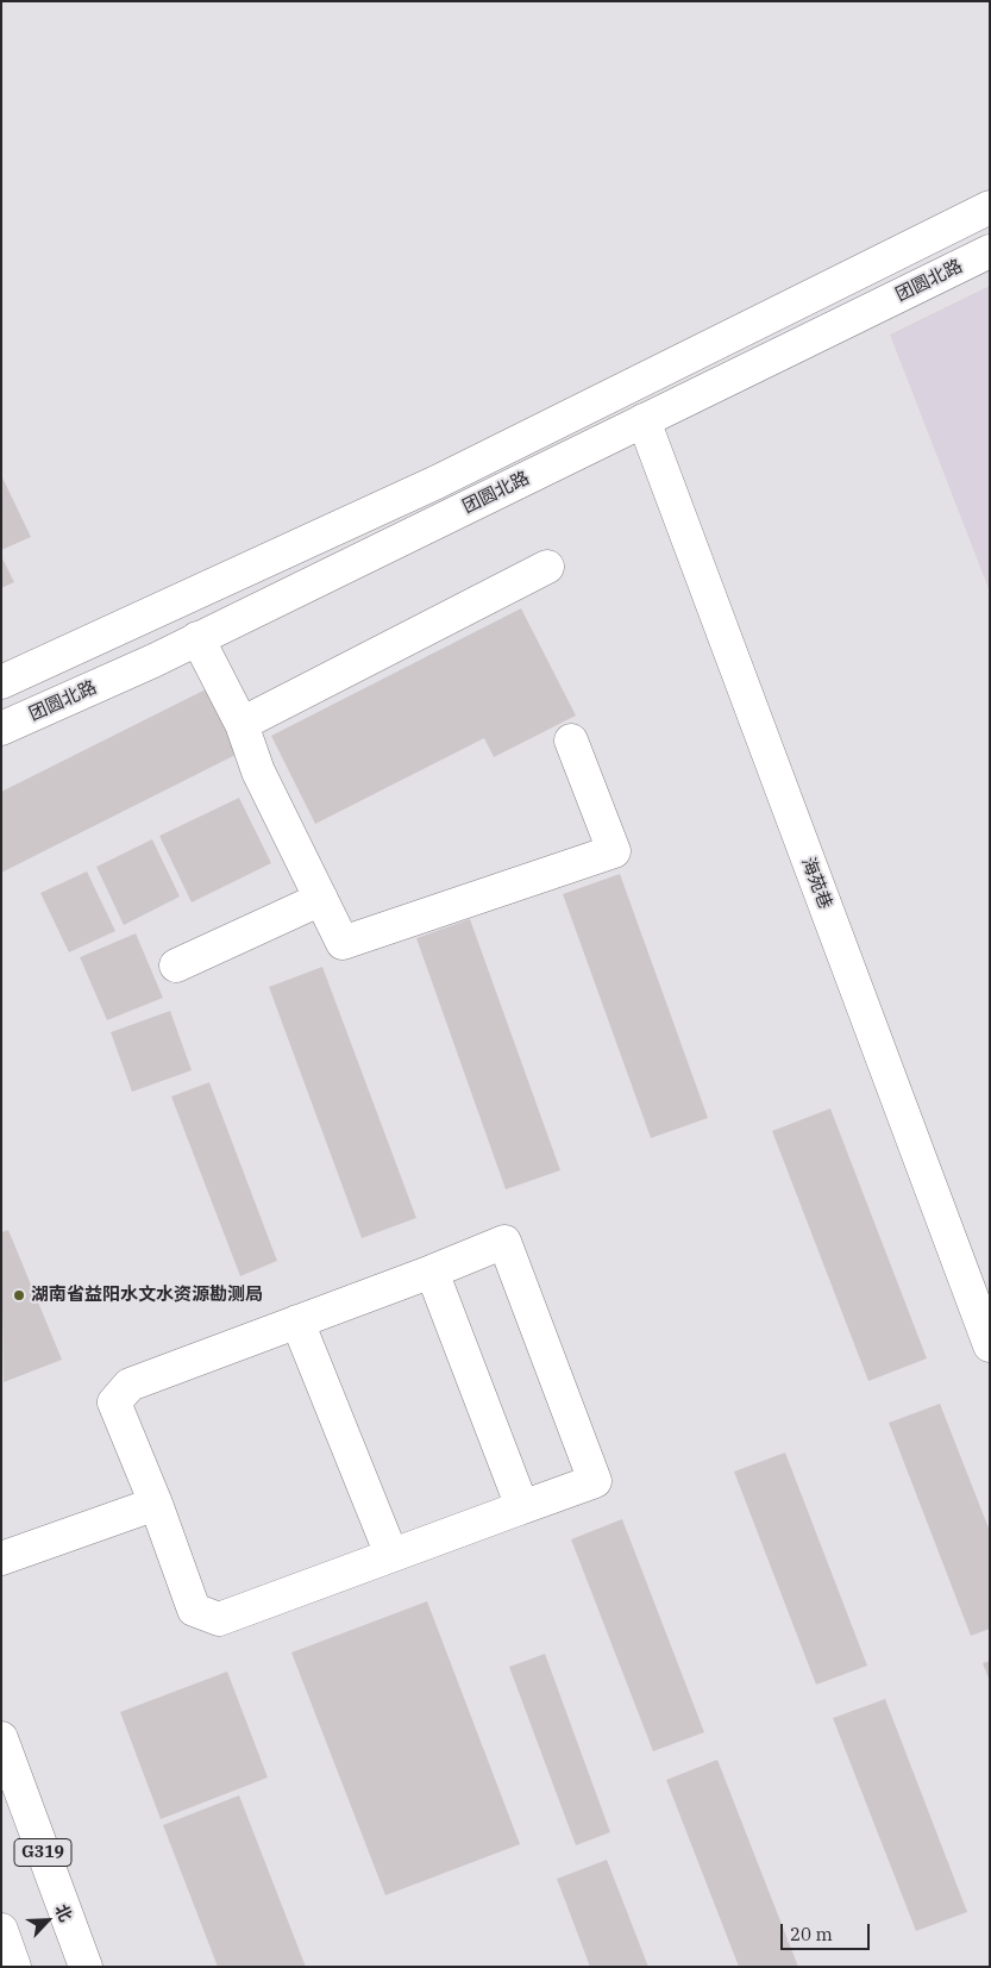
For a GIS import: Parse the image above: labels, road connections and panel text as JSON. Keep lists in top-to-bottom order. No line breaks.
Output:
{"streets":{"main road":["团圆北路","海苑巷","G319"]},"crossings":[["团圆北路","海苑巷"]],"places":["湖南省益阳水文水资源勘测局"],"scale_bar":"20 m","north":"top right"}
